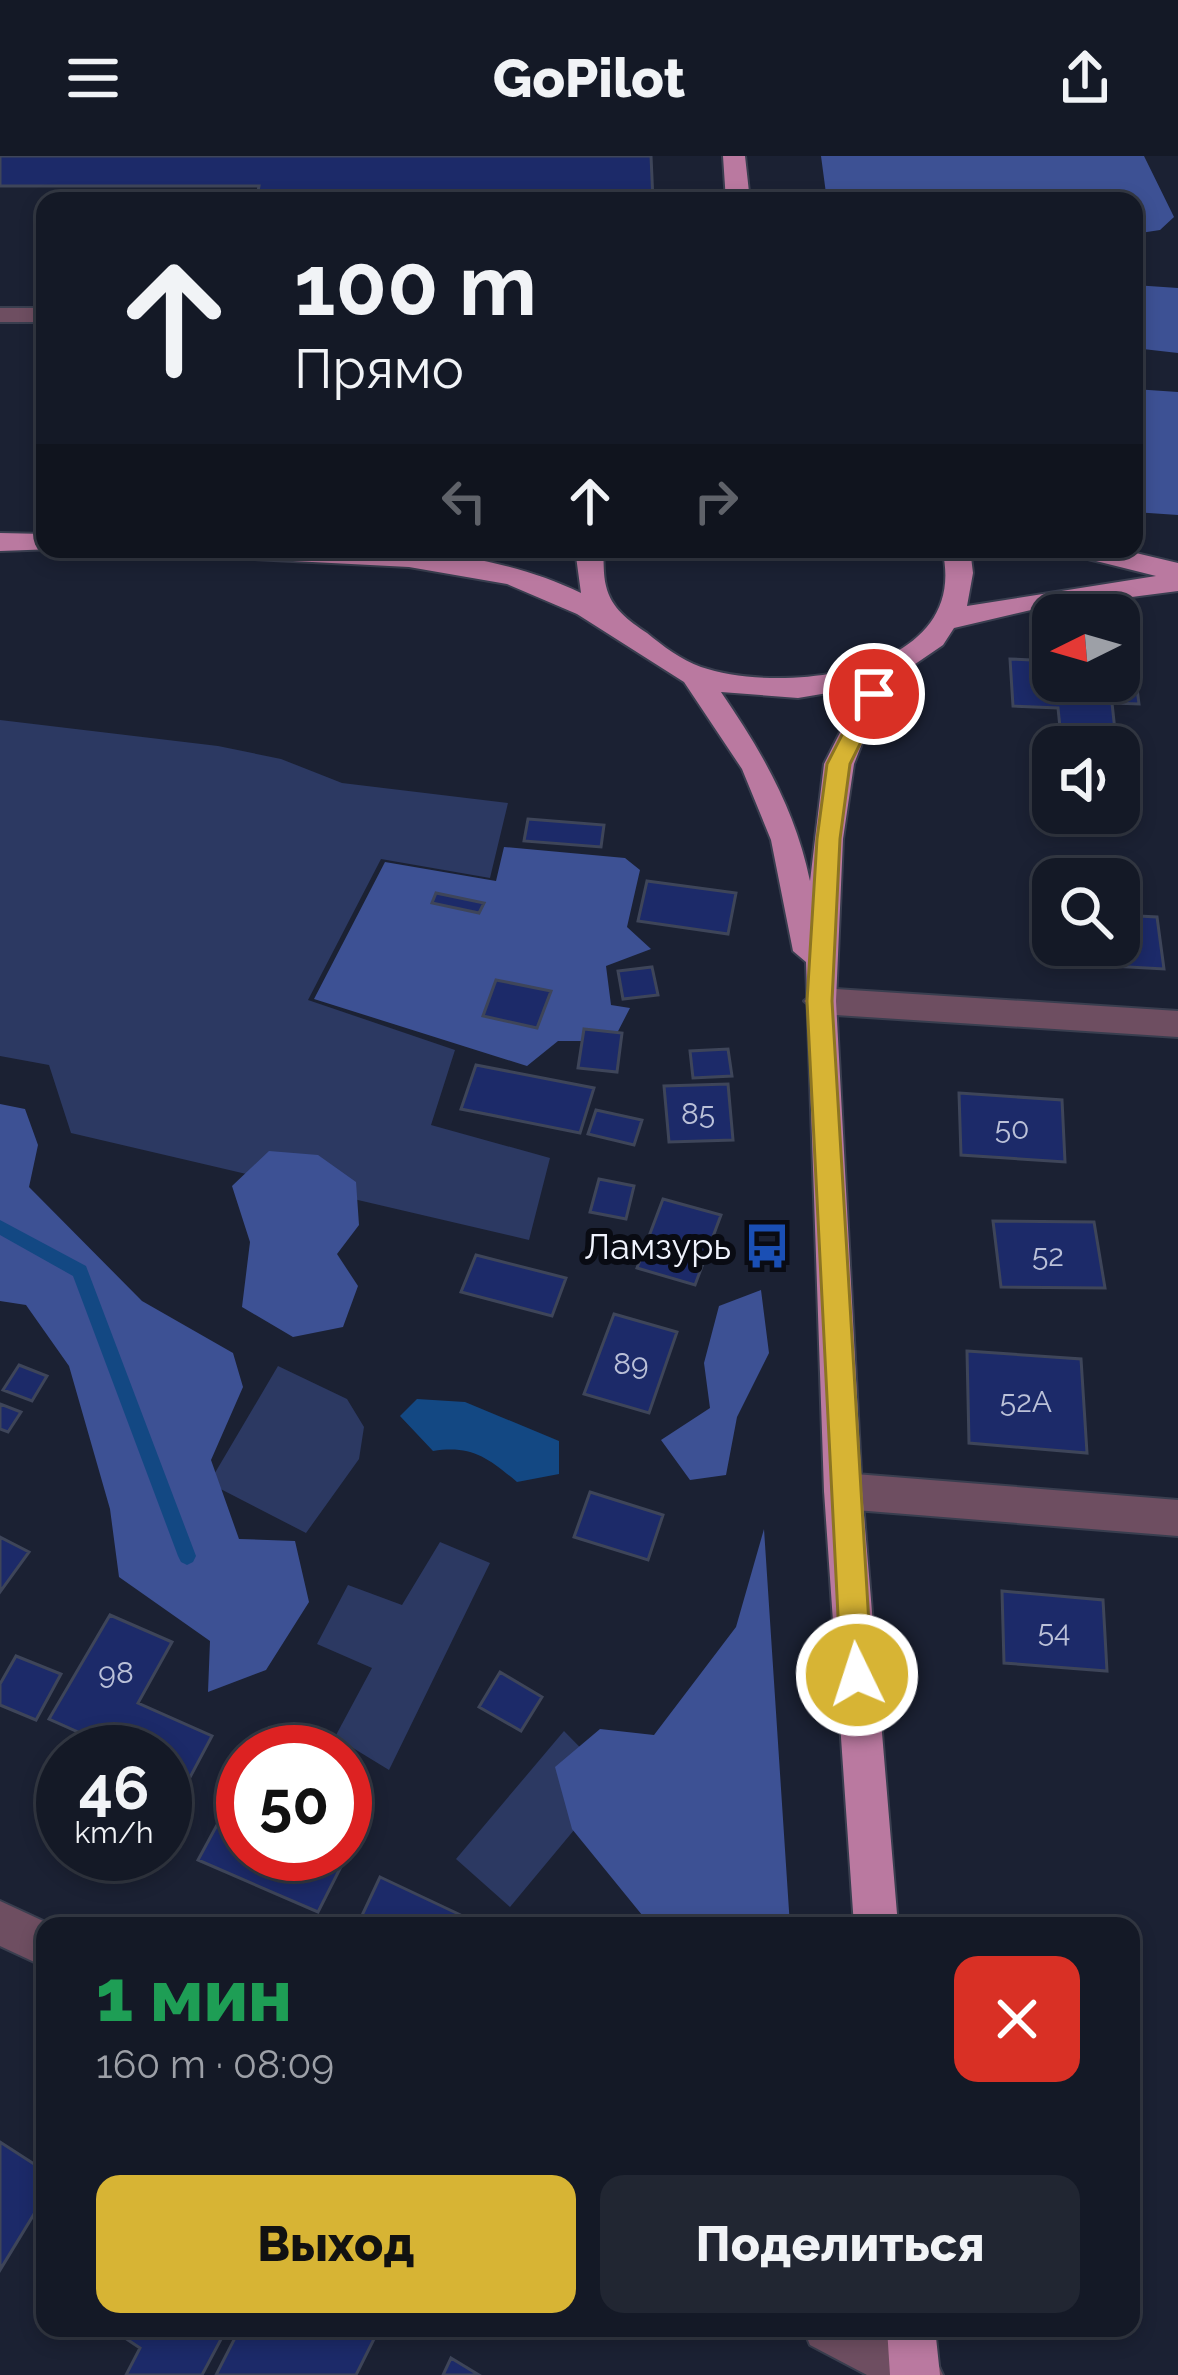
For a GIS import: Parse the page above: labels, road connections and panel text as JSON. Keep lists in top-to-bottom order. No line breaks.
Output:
{"places":{"bus stop":["Ламзурь"]},"house_numbers":["85","50","52","89","52А","54","98"],"north":"left","page":{"header":"GoPilot","turn":["100 m","Прямо"],"speed":"46 km/h","limit":"50","heading":["1 мин","160 m · 08:09"],"buttons":["Выход","Поделиться"]}}
